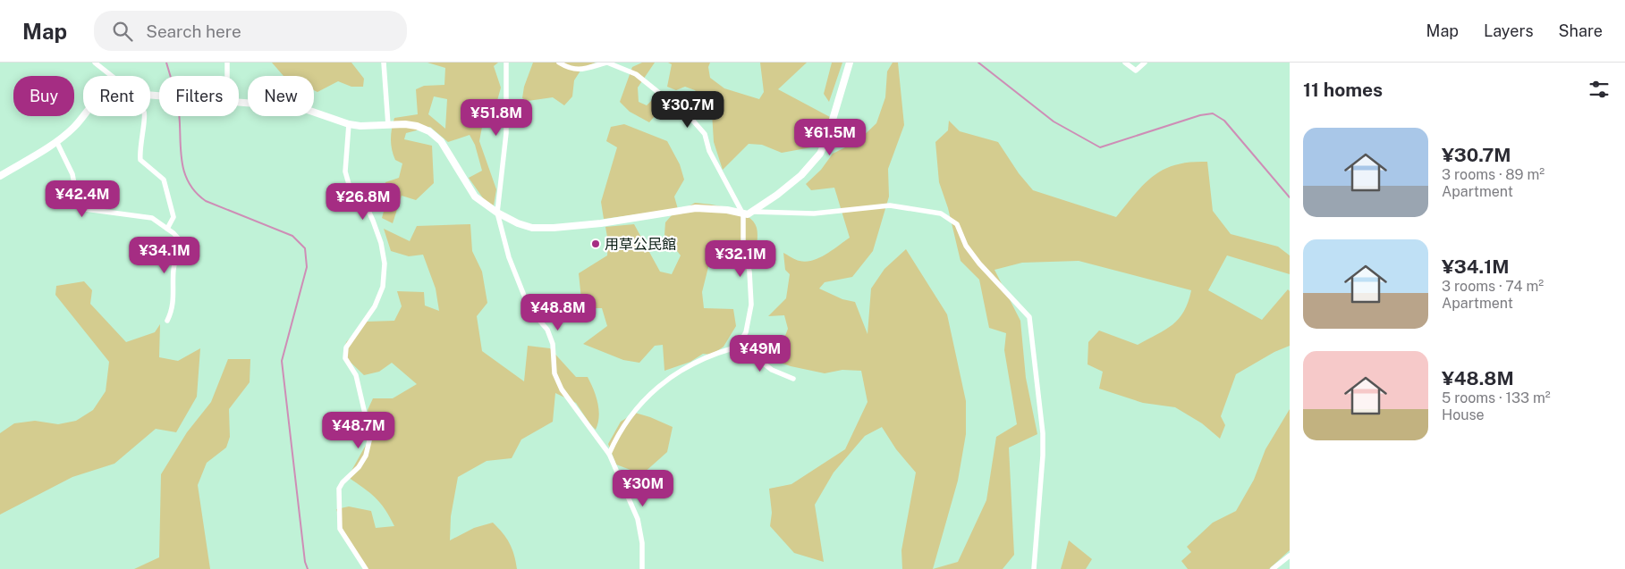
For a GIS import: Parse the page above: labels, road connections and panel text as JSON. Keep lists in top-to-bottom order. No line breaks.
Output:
{"places":["用草公民館"],"page":{"header":"Map","search":"Search here","nav":["Map","Layers","Share"],"heading":"11 homes","chip":["Buy","Rent","Filters","New"],"price":["¥30.7M","¥51.8M","¥61.5M","¥42.4M","¥26.8M","¥34.1M","¥32.1M","¥48.8M","¥49M","¥48.7M","¥30M"],"list":[{"name":"¥30.7M","note":"3 rooms · 89 m² · Apartment"},{"name":"¥34.1M","note":"3 rooms · 74 m² · Apartment"},{"name":"¥48.8M","note":"5 rooms · 133 m² · House"}]}}
